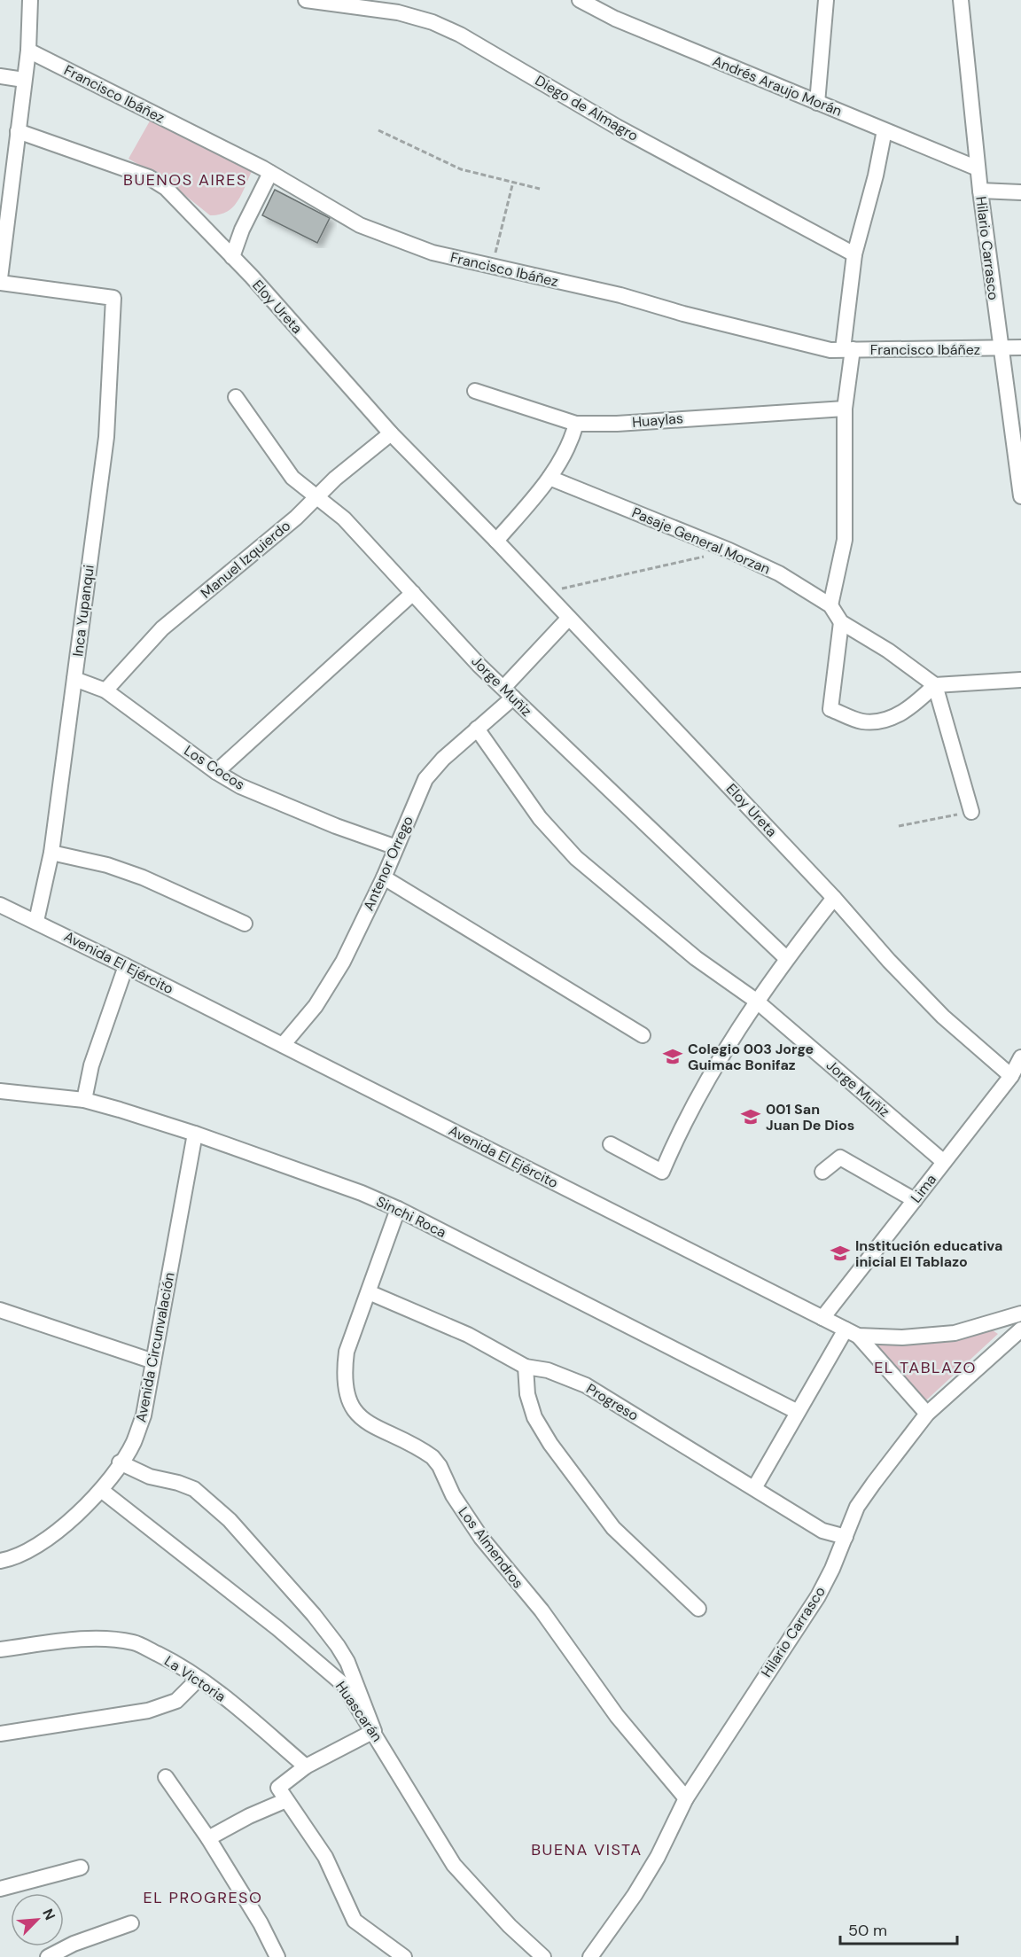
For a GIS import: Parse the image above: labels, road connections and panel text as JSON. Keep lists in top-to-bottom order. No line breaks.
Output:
{"streets":{"street":["Andrés Araujo Morán","Francisco Ibáñez","Diego de Almagro","Hilario Carrasco","Eloy Ureta","Huaylas","Pasaje General Morzan","Manuel Izquierdo","Inca Yupanqui","Jorge Muñiz","Los Cocos","Antenor Orrego","Avenida El Ejército","Lima","Sinchi Roca","Avenida Circunvalación","Progreso","Los Almendros","La Victoria","Huascarán"]},"crossings":[["Andrés Araujo Morán","Hilario Carrasco"],["Francisco Ibáñez","Hilario Carrasco"],["Hilario Carrasco","Progreso"],["Hilario Carrasco","Los Almendros"],["Eloy Ureta","Manuel Izquierdo"],["Eloy Ureta","Antenor Orrego"],["Eloy Ureta","Lima"],["Manuel Izquierdo","Jorge Muñiz"],["Manuel Izquierdo","Los Cocos"],["Inca Yupanqui","Los Cocos"],["Inca Yupanqui","Avenida El Ejército"],["Jorge Muñiz","Antenor Orrego"],["Jorge Muñiz","Lima"],["Los Cocos","Antenor Orrego"],["Antenor Orrego","Avenida El Ejército"],["Avenida El Ejército","Lima"],["Sinchi Roca","Avenida Circunvalación"],["Sinchi Roca","Los Almendros"],["Avenida Circunvalación","Huascarán"],["Progreso","Los Almendros"]],"districts":["BUENOS AIRES","EL TABLAZO","BUENA VISTA","EL PROGRESO"],"places":{"school or university":["Colegio 003 Jorge Guimac Bonifaz","001 San Juan De Dios","Institución educativa inicial El Tablazo"]},"scale_bar":"50 m","north":"top right"}
